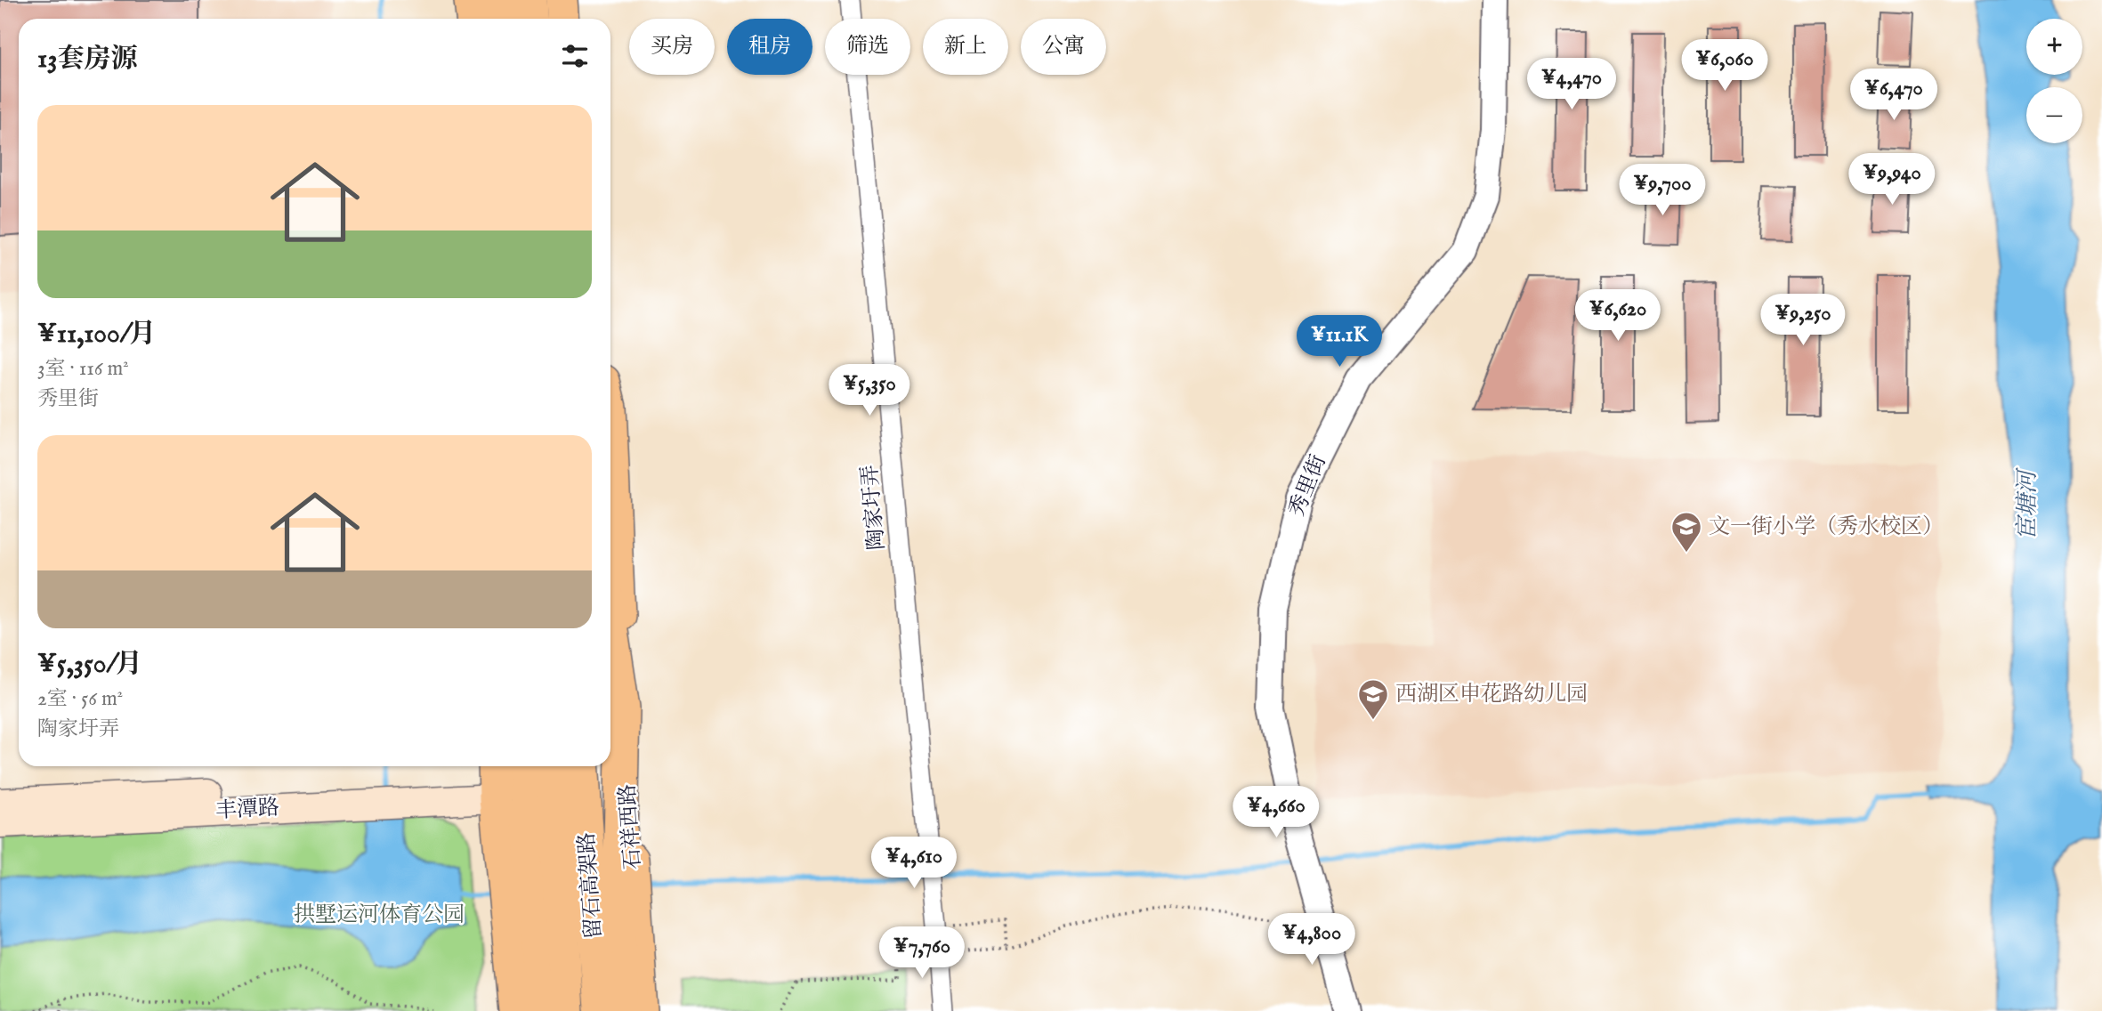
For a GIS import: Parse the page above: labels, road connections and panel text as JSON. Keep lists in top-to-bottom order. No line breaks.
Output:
{"streets":{"highway":["留石高架路"],"main road":["丰潭路"],"street":["秀里街","陶家圩弄"]},"water":["宦塘河"],"parks":["拱墅运河体育公园"],"places":{"school or university":["文一街小学（秀水校区）","西湖区申花路幼儿园"]},"page":{"map_buttons":["+","−"],"chip":["买房","租房","筛选","新上","公寓"],"heading":"13套房源","price":["¥6,060","¥4,470","¥6,470","¥9,940","¥9,700","¥6,620","¥9,250","¥11.1K","¥5,350","¥4,660","¥4,610","¥4,800","¥7,760"],"list":[{"name":"¥11,100/月","note":"3室 · 116 m² · 秀里街"},{"name":"¥5,350/月","note":"2室 · 56 m² · 陶家圩弄"}]}}
